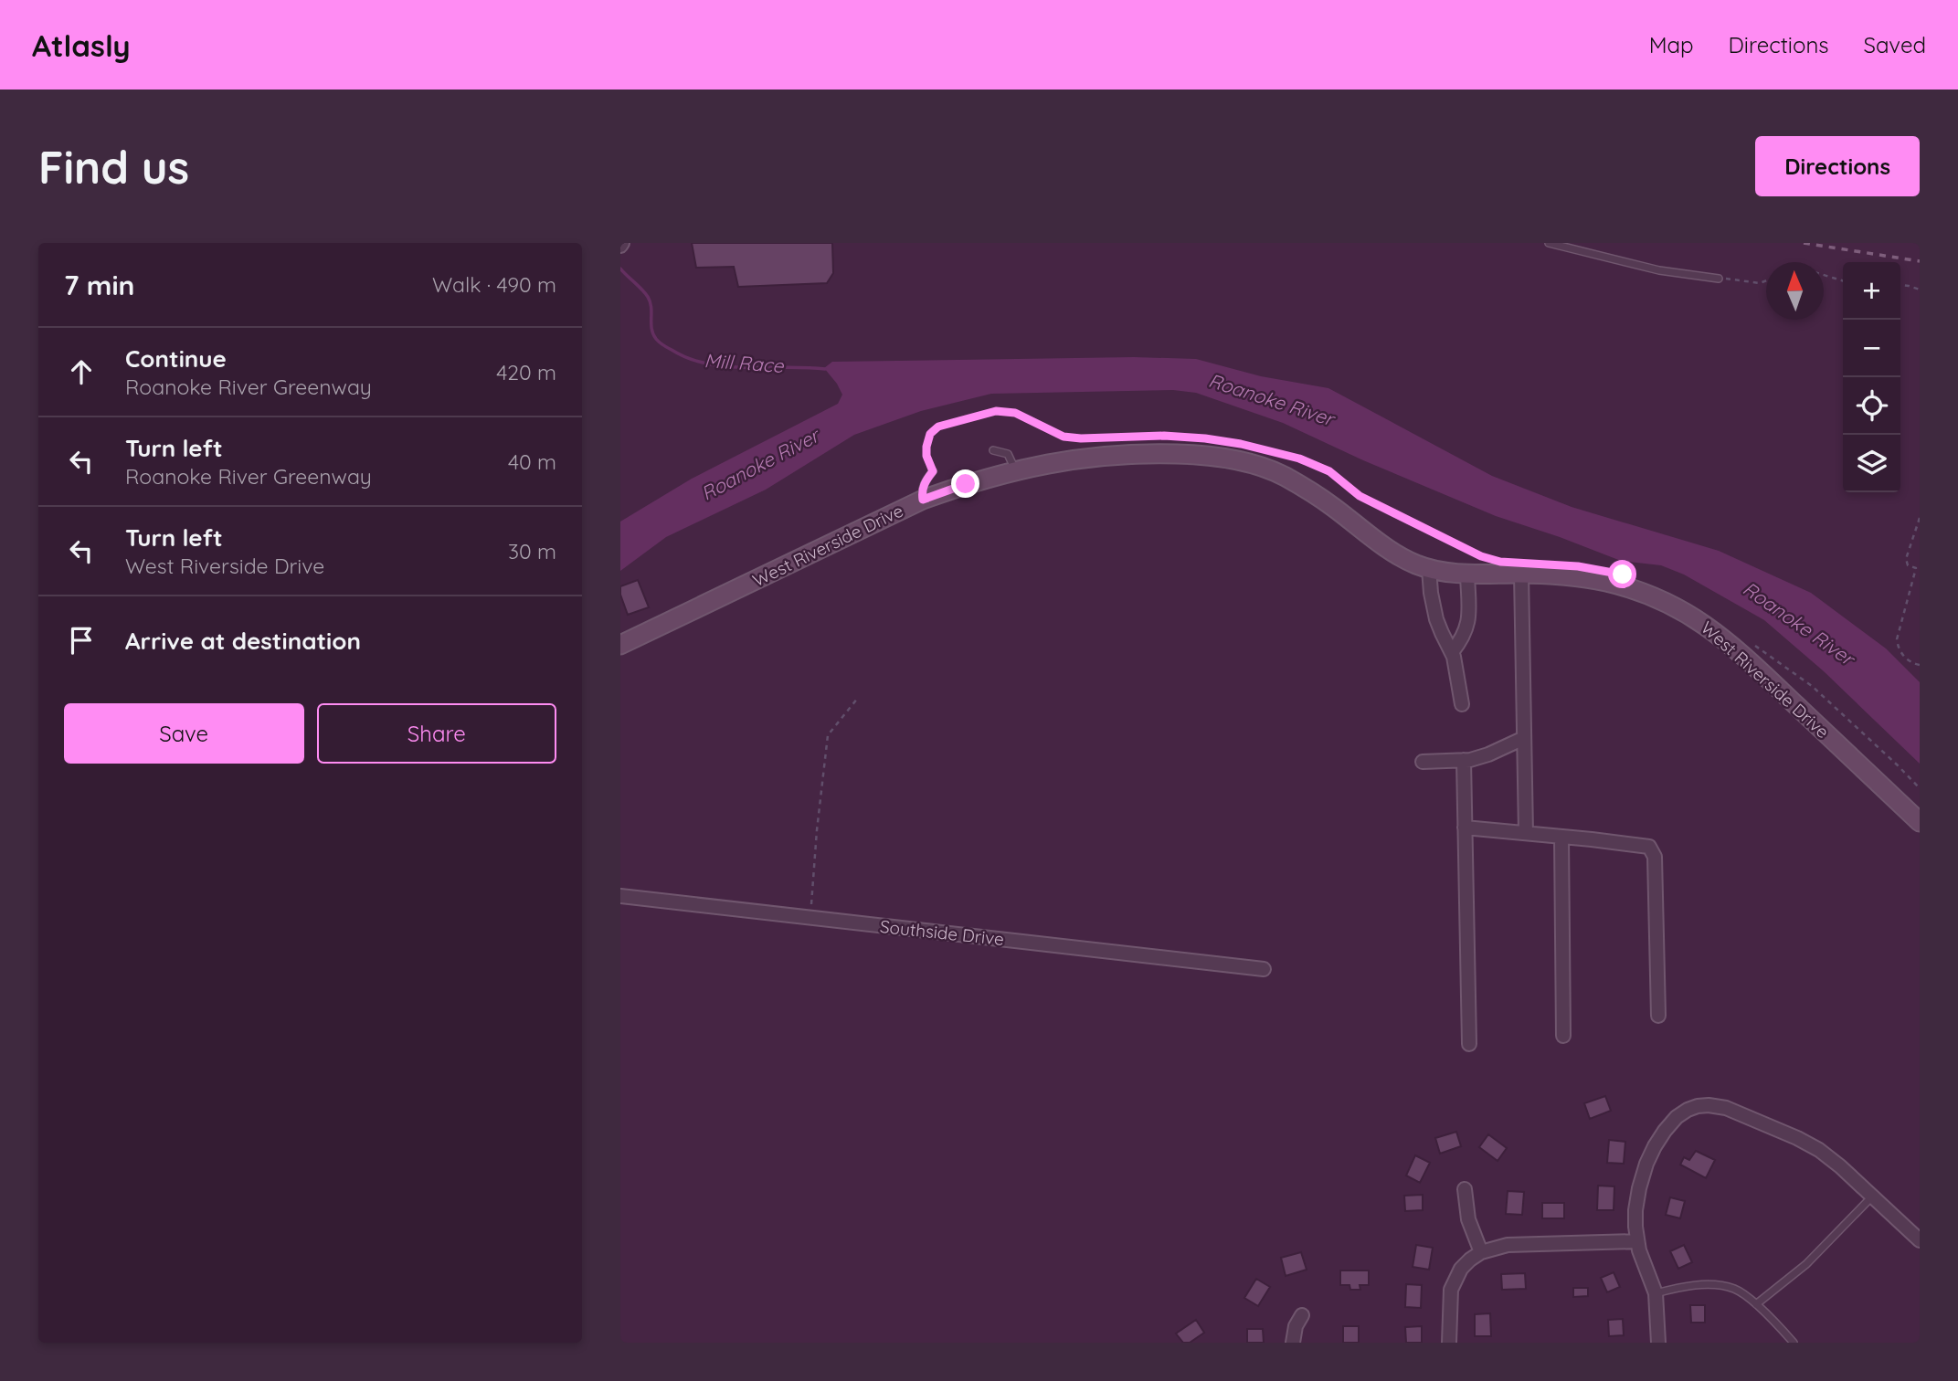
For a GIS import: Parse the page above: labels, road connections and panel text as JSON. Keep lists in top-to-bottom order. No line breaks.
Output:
{"streets":{"street":["West Riverside Drive","Southside Drive"]},"water":["Mill Race","Roanoke River"],"north":"top","page":{"header":"Atlasly","nav":["Map","Directions","Saved"],"buttons":["Directions",["Save","Share"]],"title":"Find us","heading":["7 min","Walk · 490 m"],"map_buttons":["+","−"],"list":[["Continue","Roanoke River Greenway","420 m"],["Turn left","Roanoke River Greenway","40 m"],["Turn left","West Riverside Drive","30 m"],"Arrive at destination"]}}
